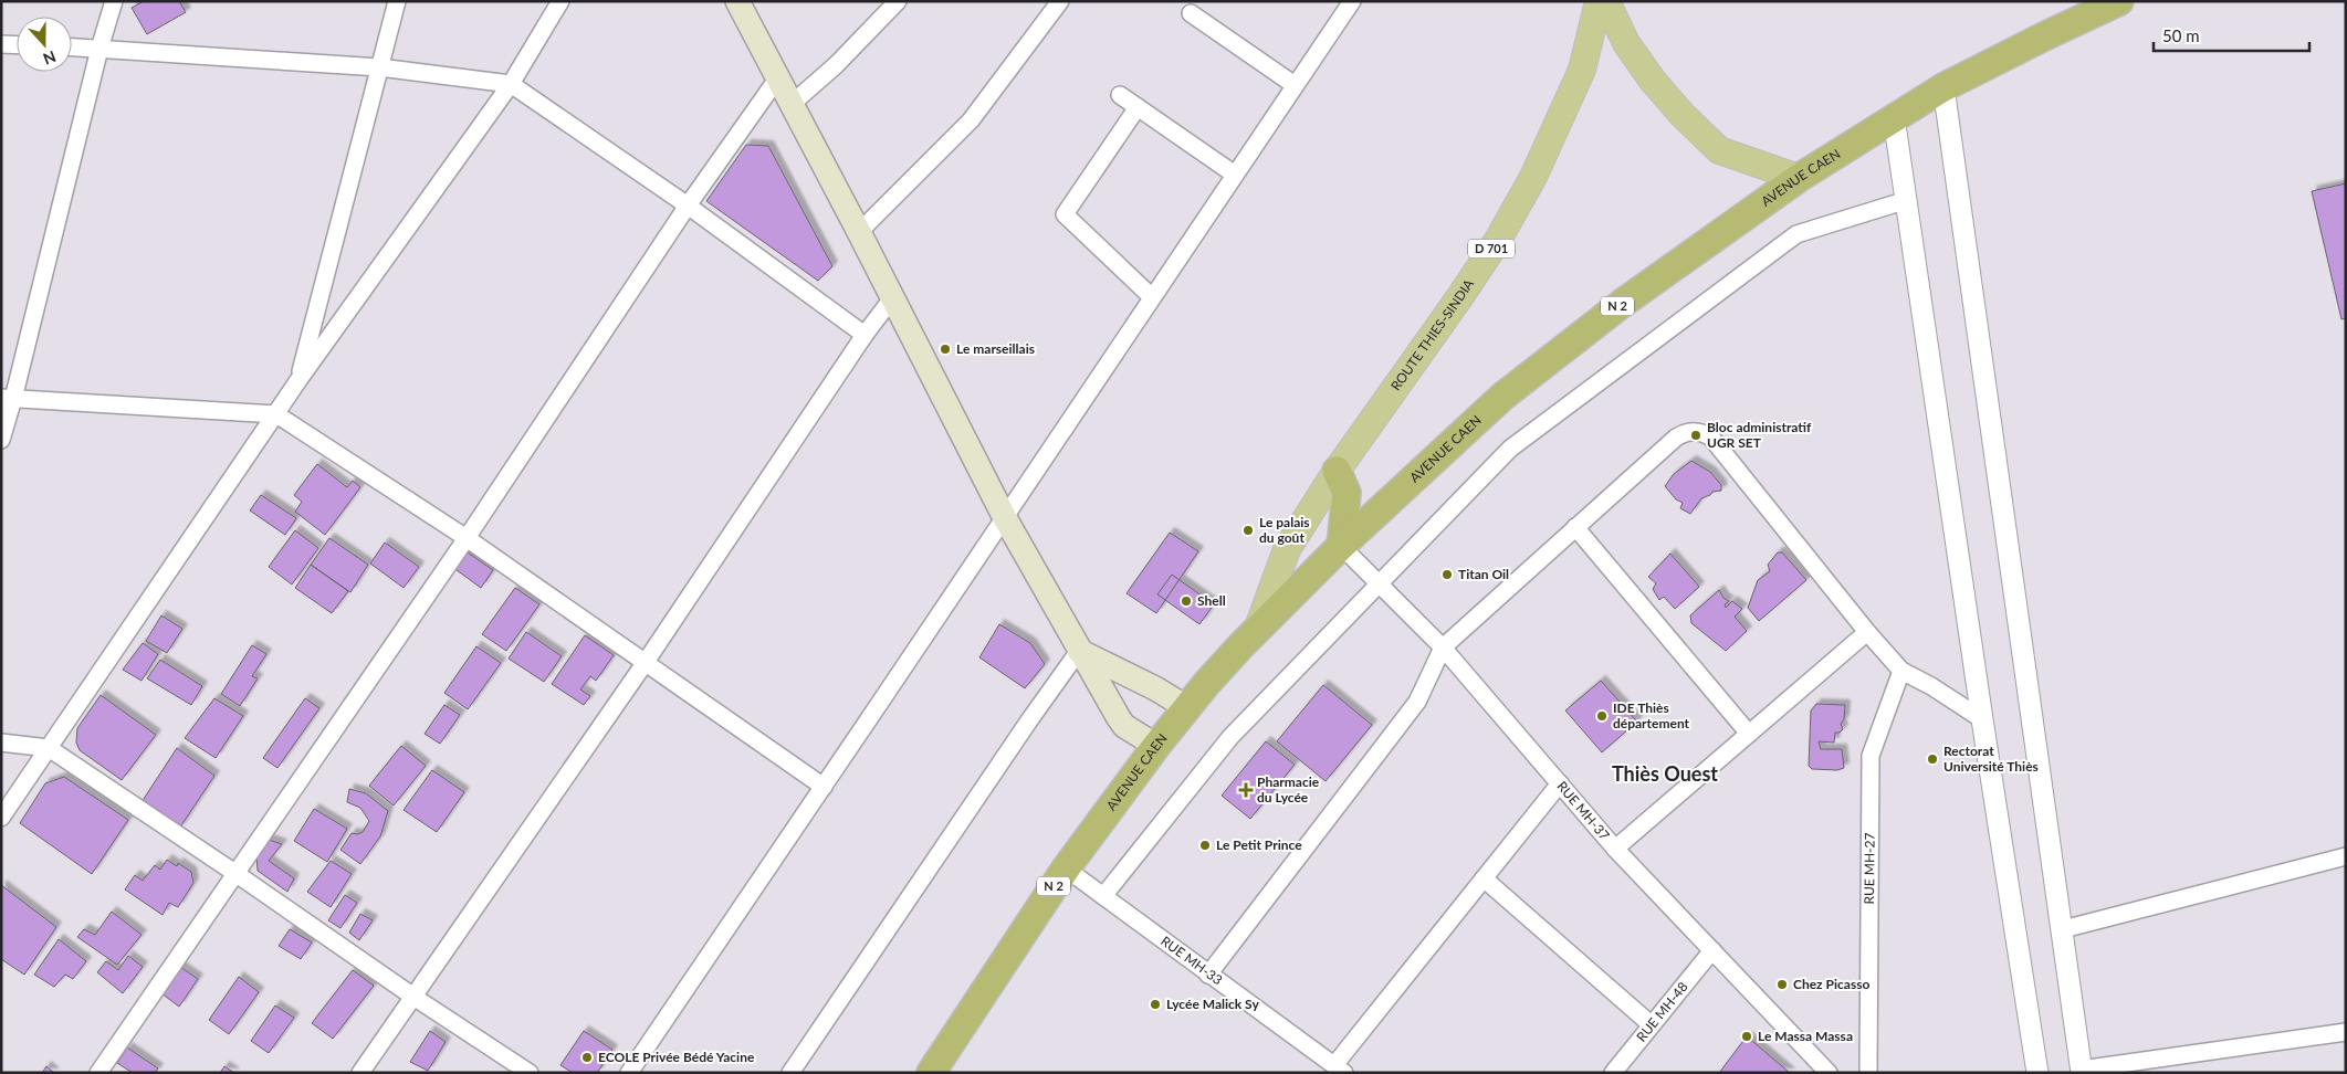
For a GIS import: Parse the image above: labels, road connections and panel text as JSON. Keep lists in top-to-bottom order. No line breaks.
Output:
{"streets":{"highway":["AVENUE CAEN","N 2"],"main road":["D 701","ROUTE THIES-SINDIA"],"street":["RUE MH-37","RUE MH-27","RUE MH-33","RUE MH-48"]},"crossings":[["AVENUE CAEN","ROUTE THIES-SINDIA"],["AVENUE CAEN","RUE MH-37"],["AVENUE CAEN","RUE MH-33"],["RUE MH-37","RUE MH-48"]],"districts":["Thiès Ouest"],"places":{"other":["Le marseillais","Bloc administratif UGR SET","Le palais du goût","Titan Oil","Shell","IDE Thiès département","Rectorat Université Thiès","Le Petit Prince","Chez Picasso","Lycée Malick Sy","Le Massa Massa","ECOLE Privée Bédé Yacine"],"health":["Pharmacie du Lycée"]},"scale_bar":"50 m","north":"bottom"}
